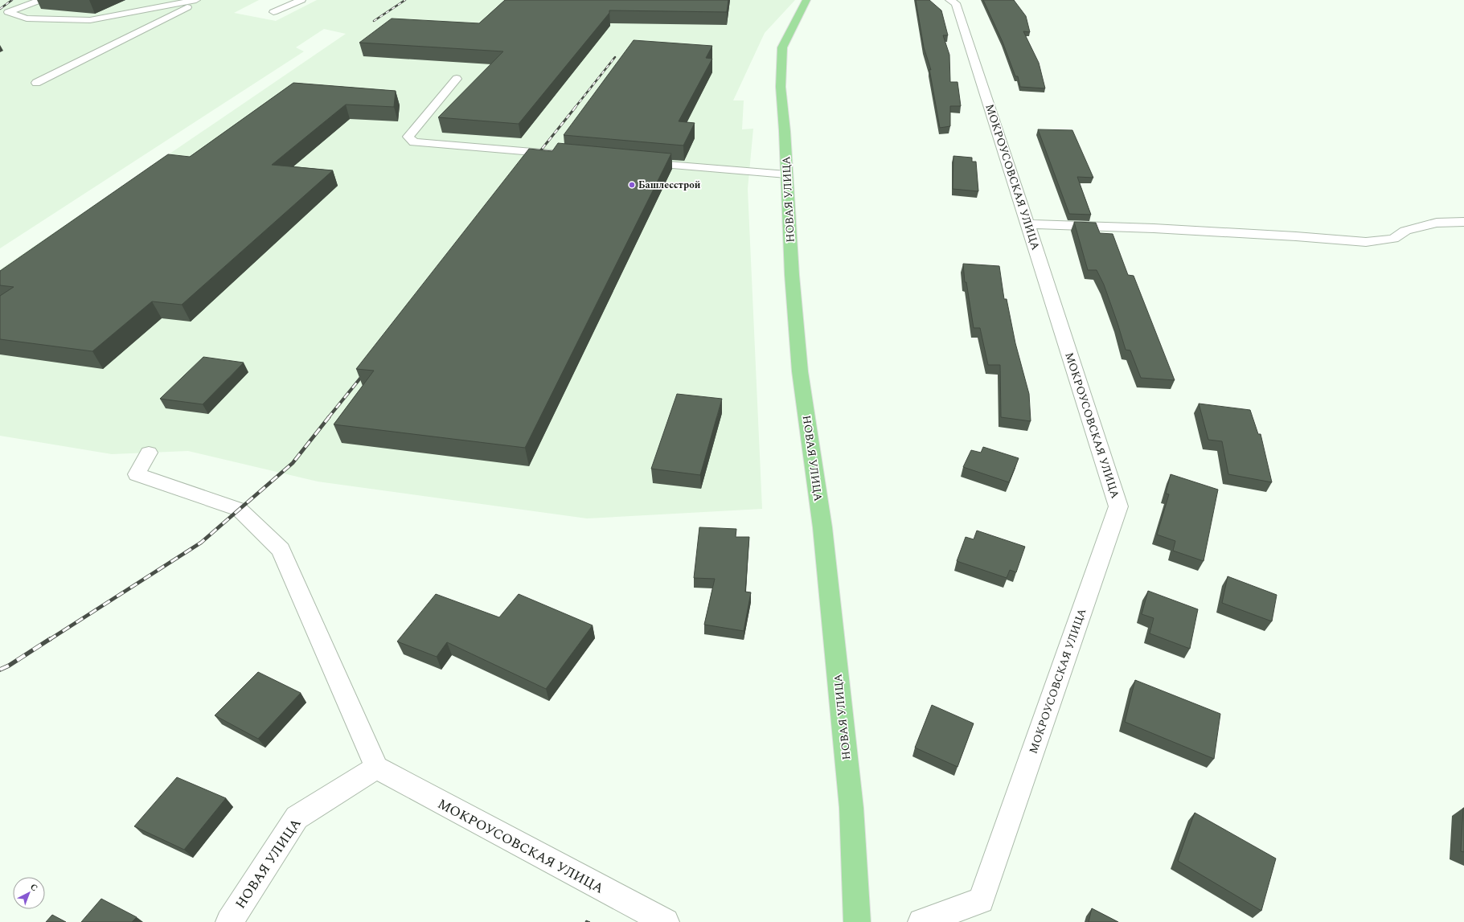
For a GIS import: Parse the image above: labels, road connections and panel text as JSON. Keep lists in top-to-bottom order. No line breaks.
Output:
{"streets":{"main road":["НОВАЯ УЛИЦА"],"street":["МОКРОУСОВСКАЯ УЛИЦА"]},"crossings":[["МОКРОУСОВСКАЯ УЛИЦА","НОВАЯ УЛИЦА"]],"places":["Башлесстрой"],"north":"top right"}
